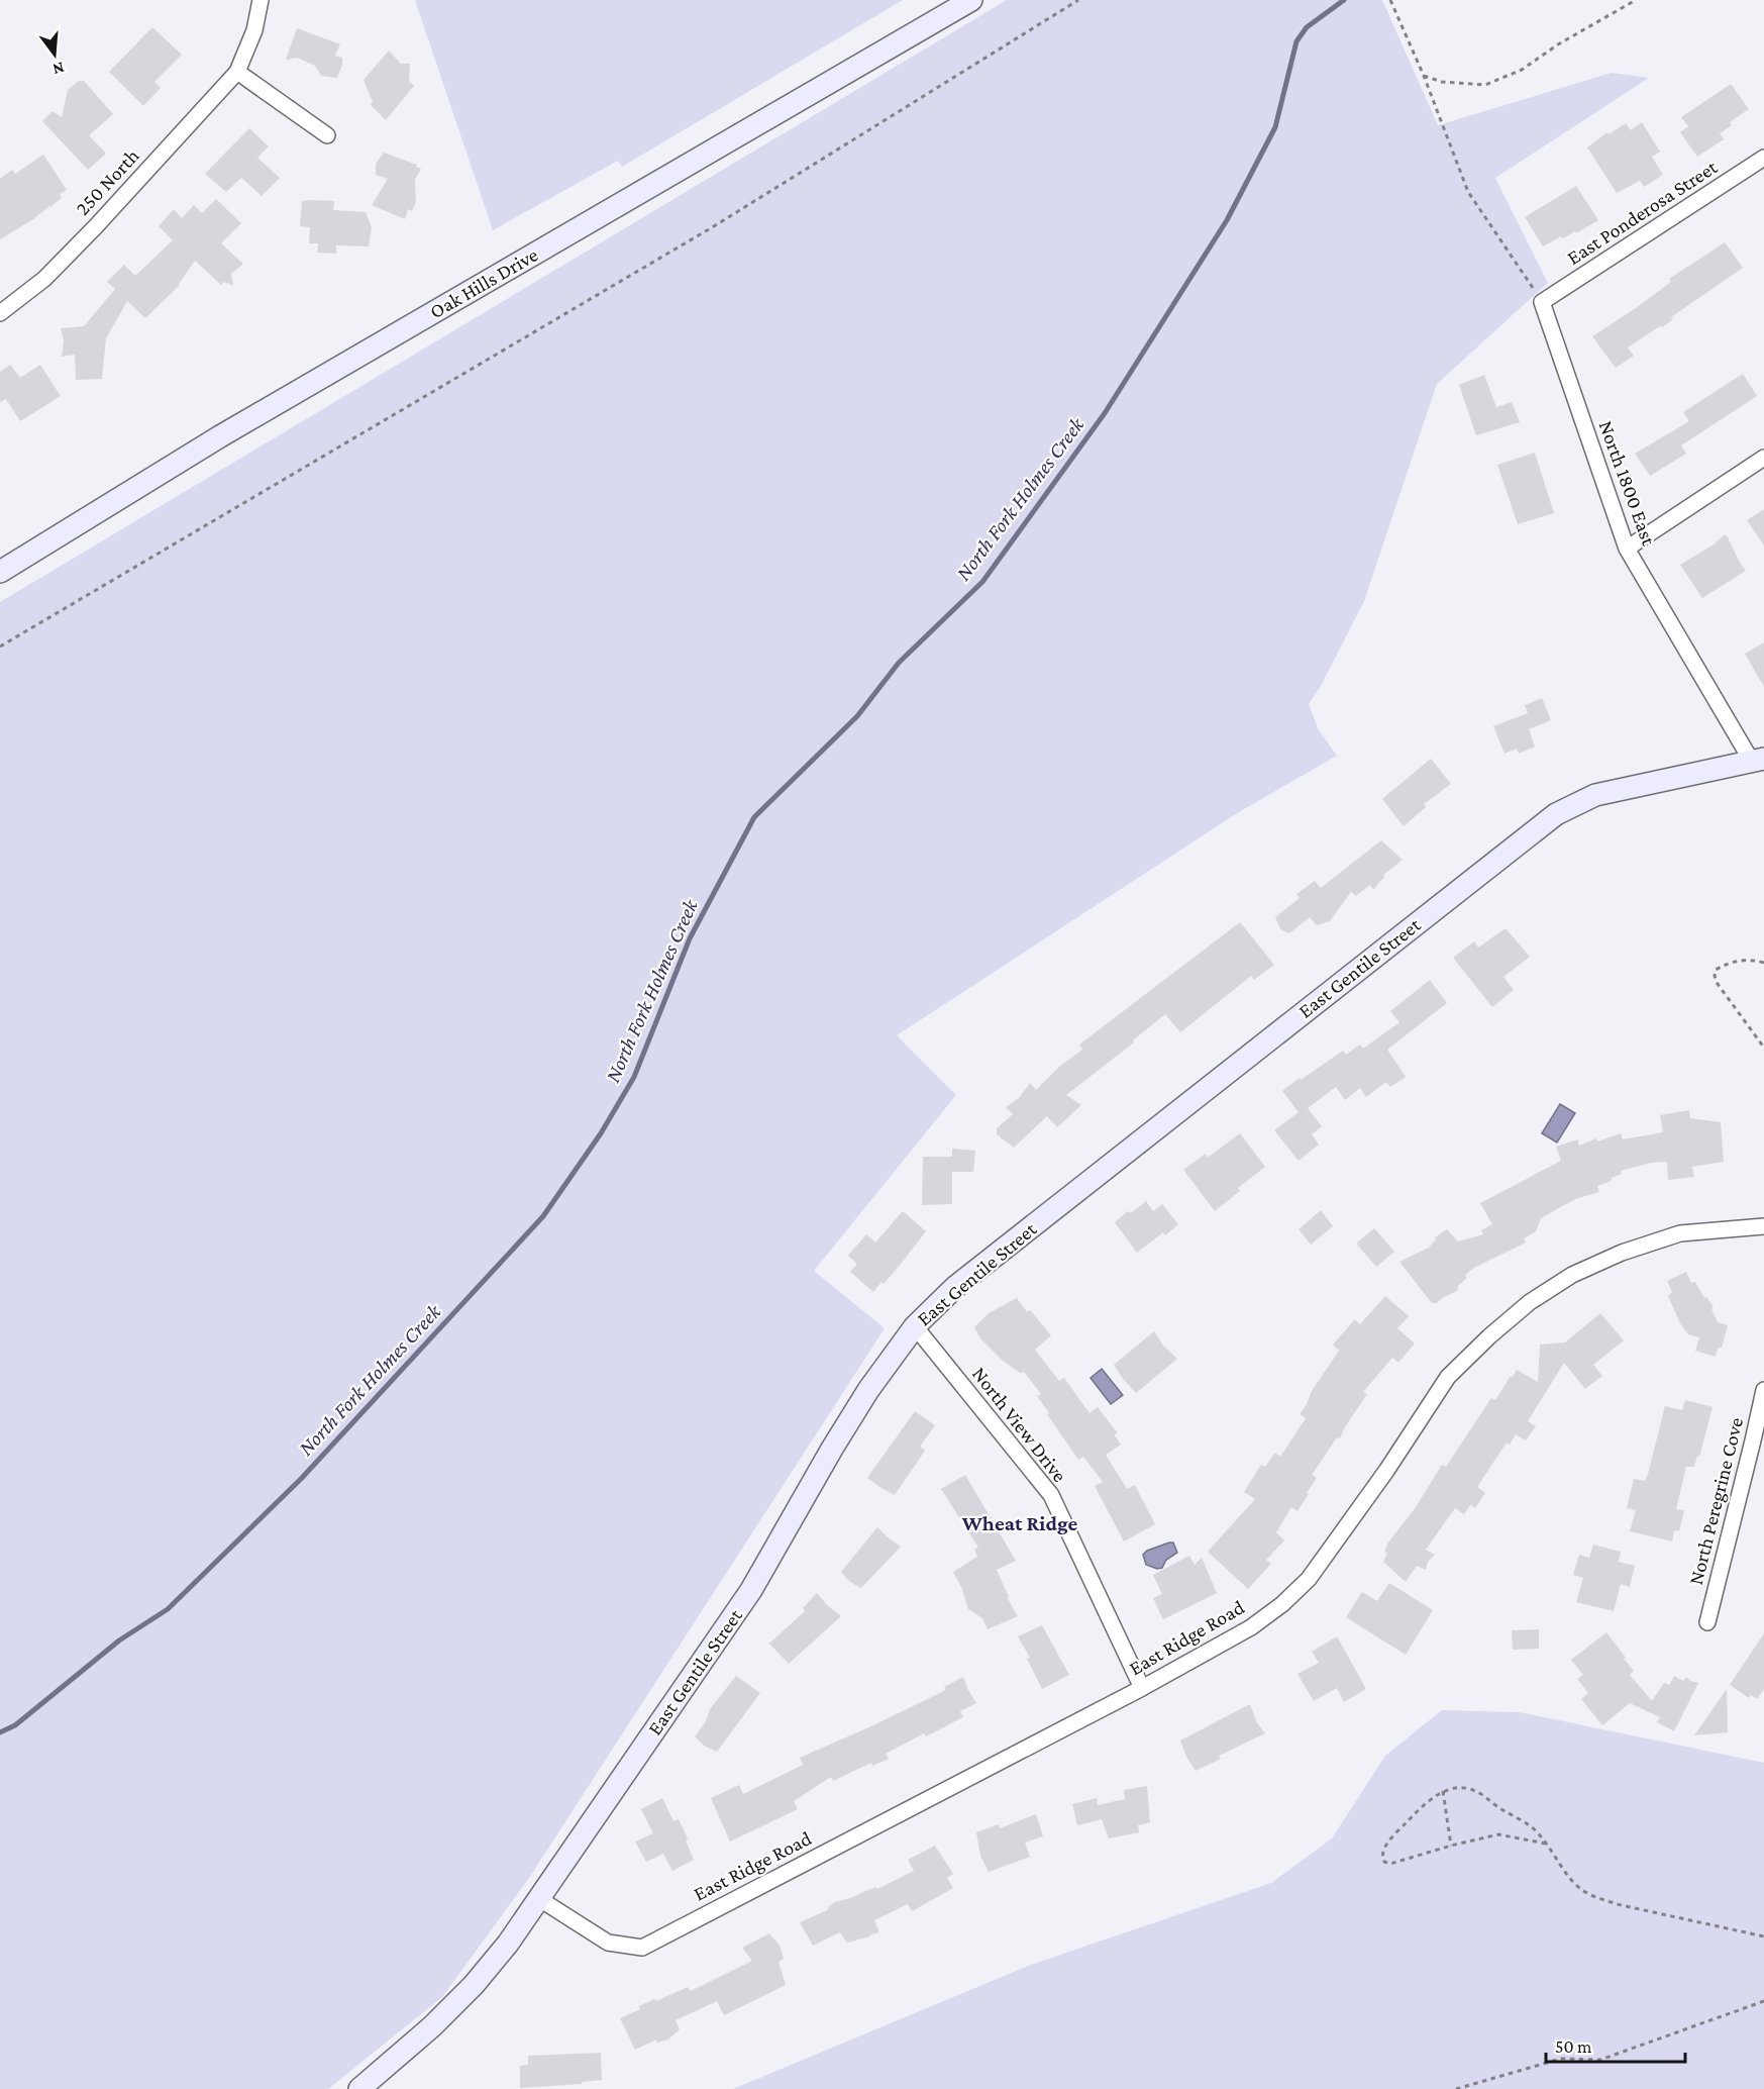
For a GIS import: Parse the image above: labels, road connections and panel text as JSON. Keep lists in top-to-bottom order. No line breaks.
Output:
{"streets":{"street":["250 North","East Ponderosa Street","Oak Hills Drive","North 1800 East","East Gentile Street","North View Drive","North Peregrine Cove","East Ridge Road"]},"crossings":[["East Ponderosa Street","North 1800 East"],["North 1800 East","East Gentile Street"],["East Gentile Street","North View Drive"],["East Gentile Street","East Ridge Road"],["North View Drive","East Ridge Road"]],"districts":["Wheat Ridge"],"water":["North Fork Holmes Creek"],"scale_bar":"50 m","north":"bottom"}
